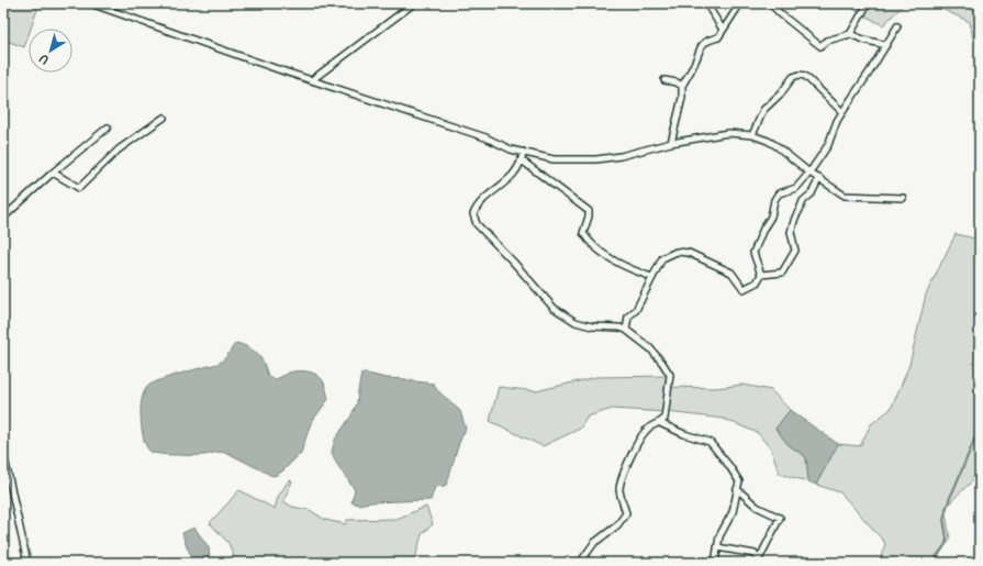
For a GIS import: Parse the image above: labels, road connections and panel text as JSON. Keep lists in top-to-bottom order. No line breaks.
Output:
{"north":"bottom left"}
